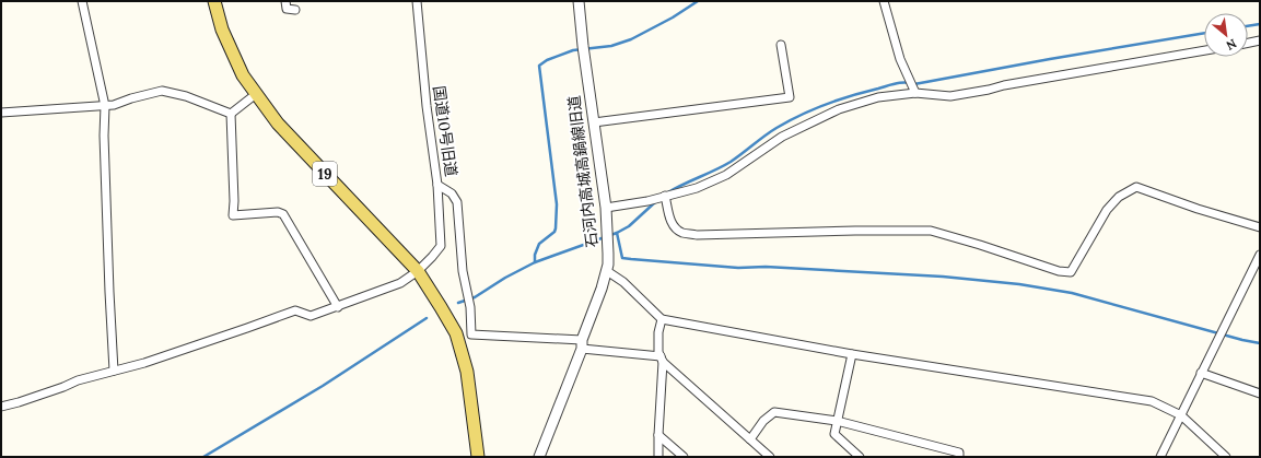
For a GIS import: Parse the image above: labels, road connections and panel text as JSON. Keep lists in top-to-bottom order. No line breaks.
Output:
{"streets":{"main road":["19"],"street":["国道10号旧道","石河内高城高鍋線旧道"]},"crossings":[["国道10号旧道","石河内高城高鍋線旧道"]],"north":"bottom right"}
